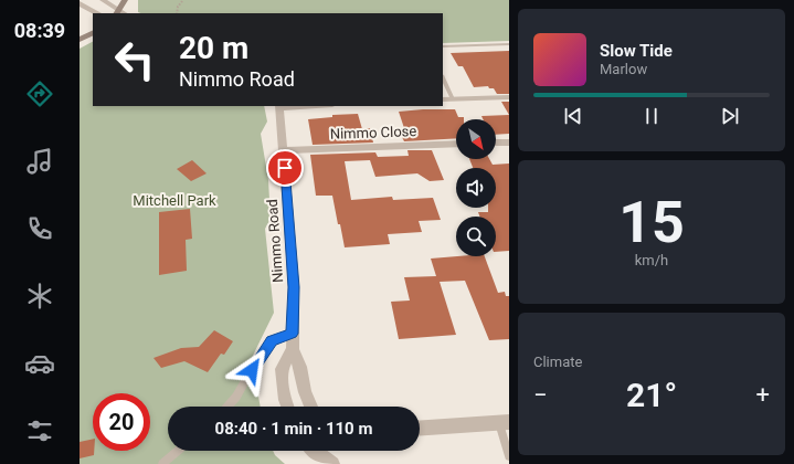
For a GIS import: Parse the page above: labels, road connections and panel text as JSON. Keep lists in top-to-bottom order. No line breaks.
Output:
{"streets":{"street":["Nimmo Close","Nimmo Road"]},"crossings":[["Nimmo Close","Nimmo Road"]],"parks":["Mitchell Park"],"north":"bottom right","page":{"tabs":"08:39","turn":["20 m","Nimmo Road"],"song":["Slow Tide","Marlow"],"tile":[["15","km/h"],"Climate"],"heat":["−","21°","+"],"limit":"20","trip":"08:40 · 1 min · 110 m"}}
